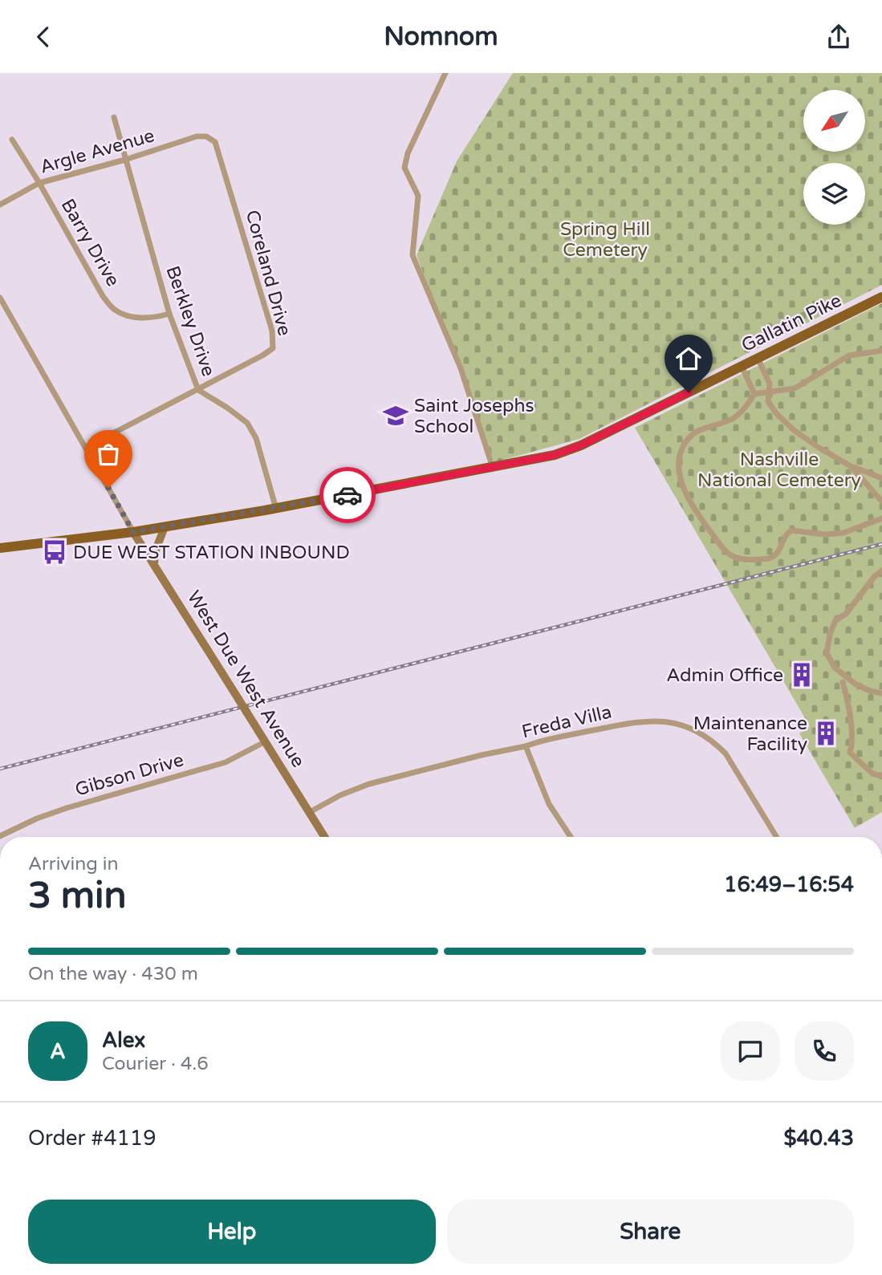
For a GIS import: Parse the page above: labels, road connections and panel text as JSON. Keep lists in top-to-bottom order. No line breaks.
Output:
{"streets":{"main road":["Gallatin Pike","West Due West Avenue"],"street":["Argle Avenue","Barry Drive","Coreland Drive","Berkley Drive","Freda Villa","Gibson Drive"]},"crossings":[["Argle Avenue","Barry Drive"],["Argle Avenue","Coreland Drive"],["Argle Avenue","Berkley Drive"],["Barry Drive","Berkley Drive"],["Coreland Drive","Berkley Drive"],["Berkley Drive","Gallatin Pike"],["Gallatin Pike","West Due West Avenue"],["West Due West Avenue","Freda Villa"],["West Due West Avenue","Gibson Drive"]],"parks":["Spring Hill Cemetery","Nashville National Cemetery"],"places":{"school or university":["Saint Josephs School"],"bus stop":["DUE WEST STATION INBOUND"],"building":["Admin Office","Maintenance Facility"]},"north":"bottom left","page":{"header":"Nomnom","heading":["3 min","Arriving in","16:49–16:54"],"panel":["Alex","Courier · 4.6","Order #4119","$40.43"],"bar":"On the way · 430 m","round":"A","buttons":["Help","Share"]}}
